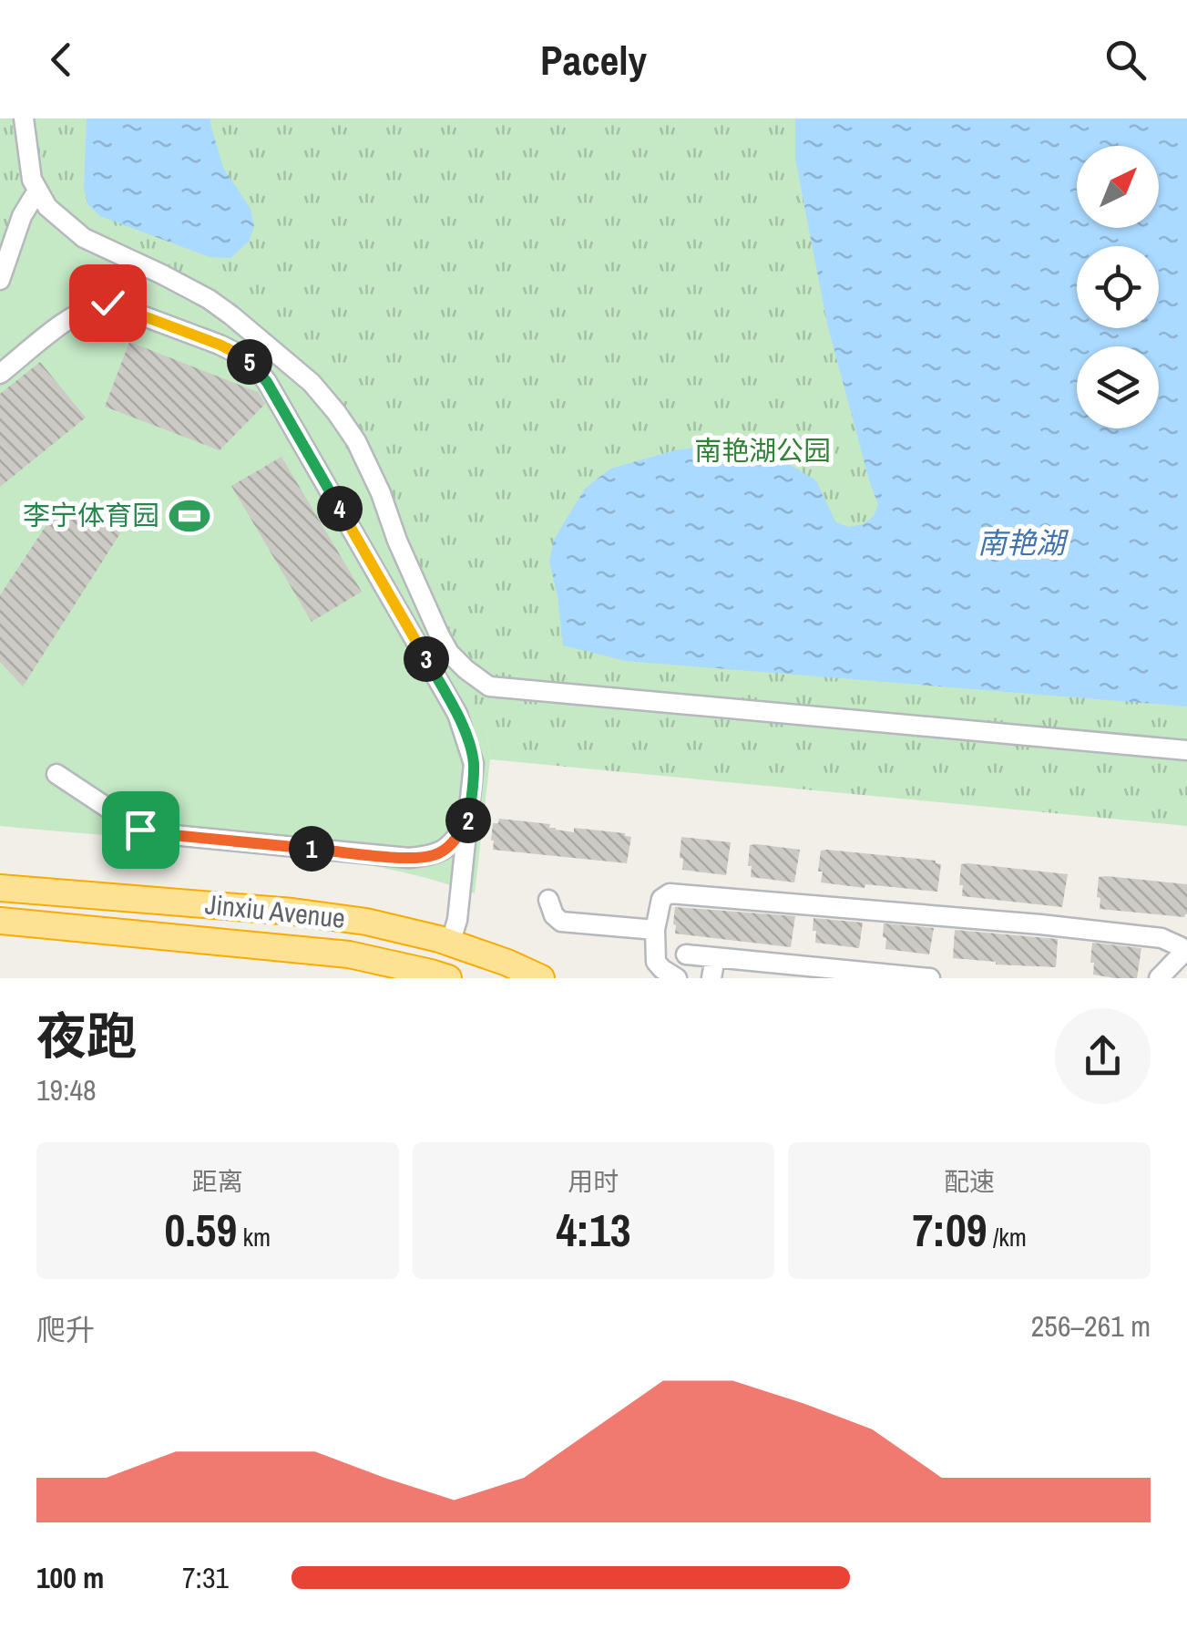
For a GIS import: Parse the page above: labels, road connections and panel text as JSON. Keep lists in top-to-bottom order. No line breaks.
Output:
{"streets":{"highway":["Jinxiu Avenue"]},"water":["南艳湖"],"parks":["南艳湖公园"],"places":{"sports":["李宁体育园"]},"north":"top right","page":{"header":"Pacely","pins":["5","4","3","2","1"],"heading":["夜跑","19:48"],"stats":[["距离","0.59 km"],["用时","4:13"],["配速","7:09 /km"]],"chart":["爬升","256–261 m"],"list":[{"name":"100 m","note":"7:31"}]}}
